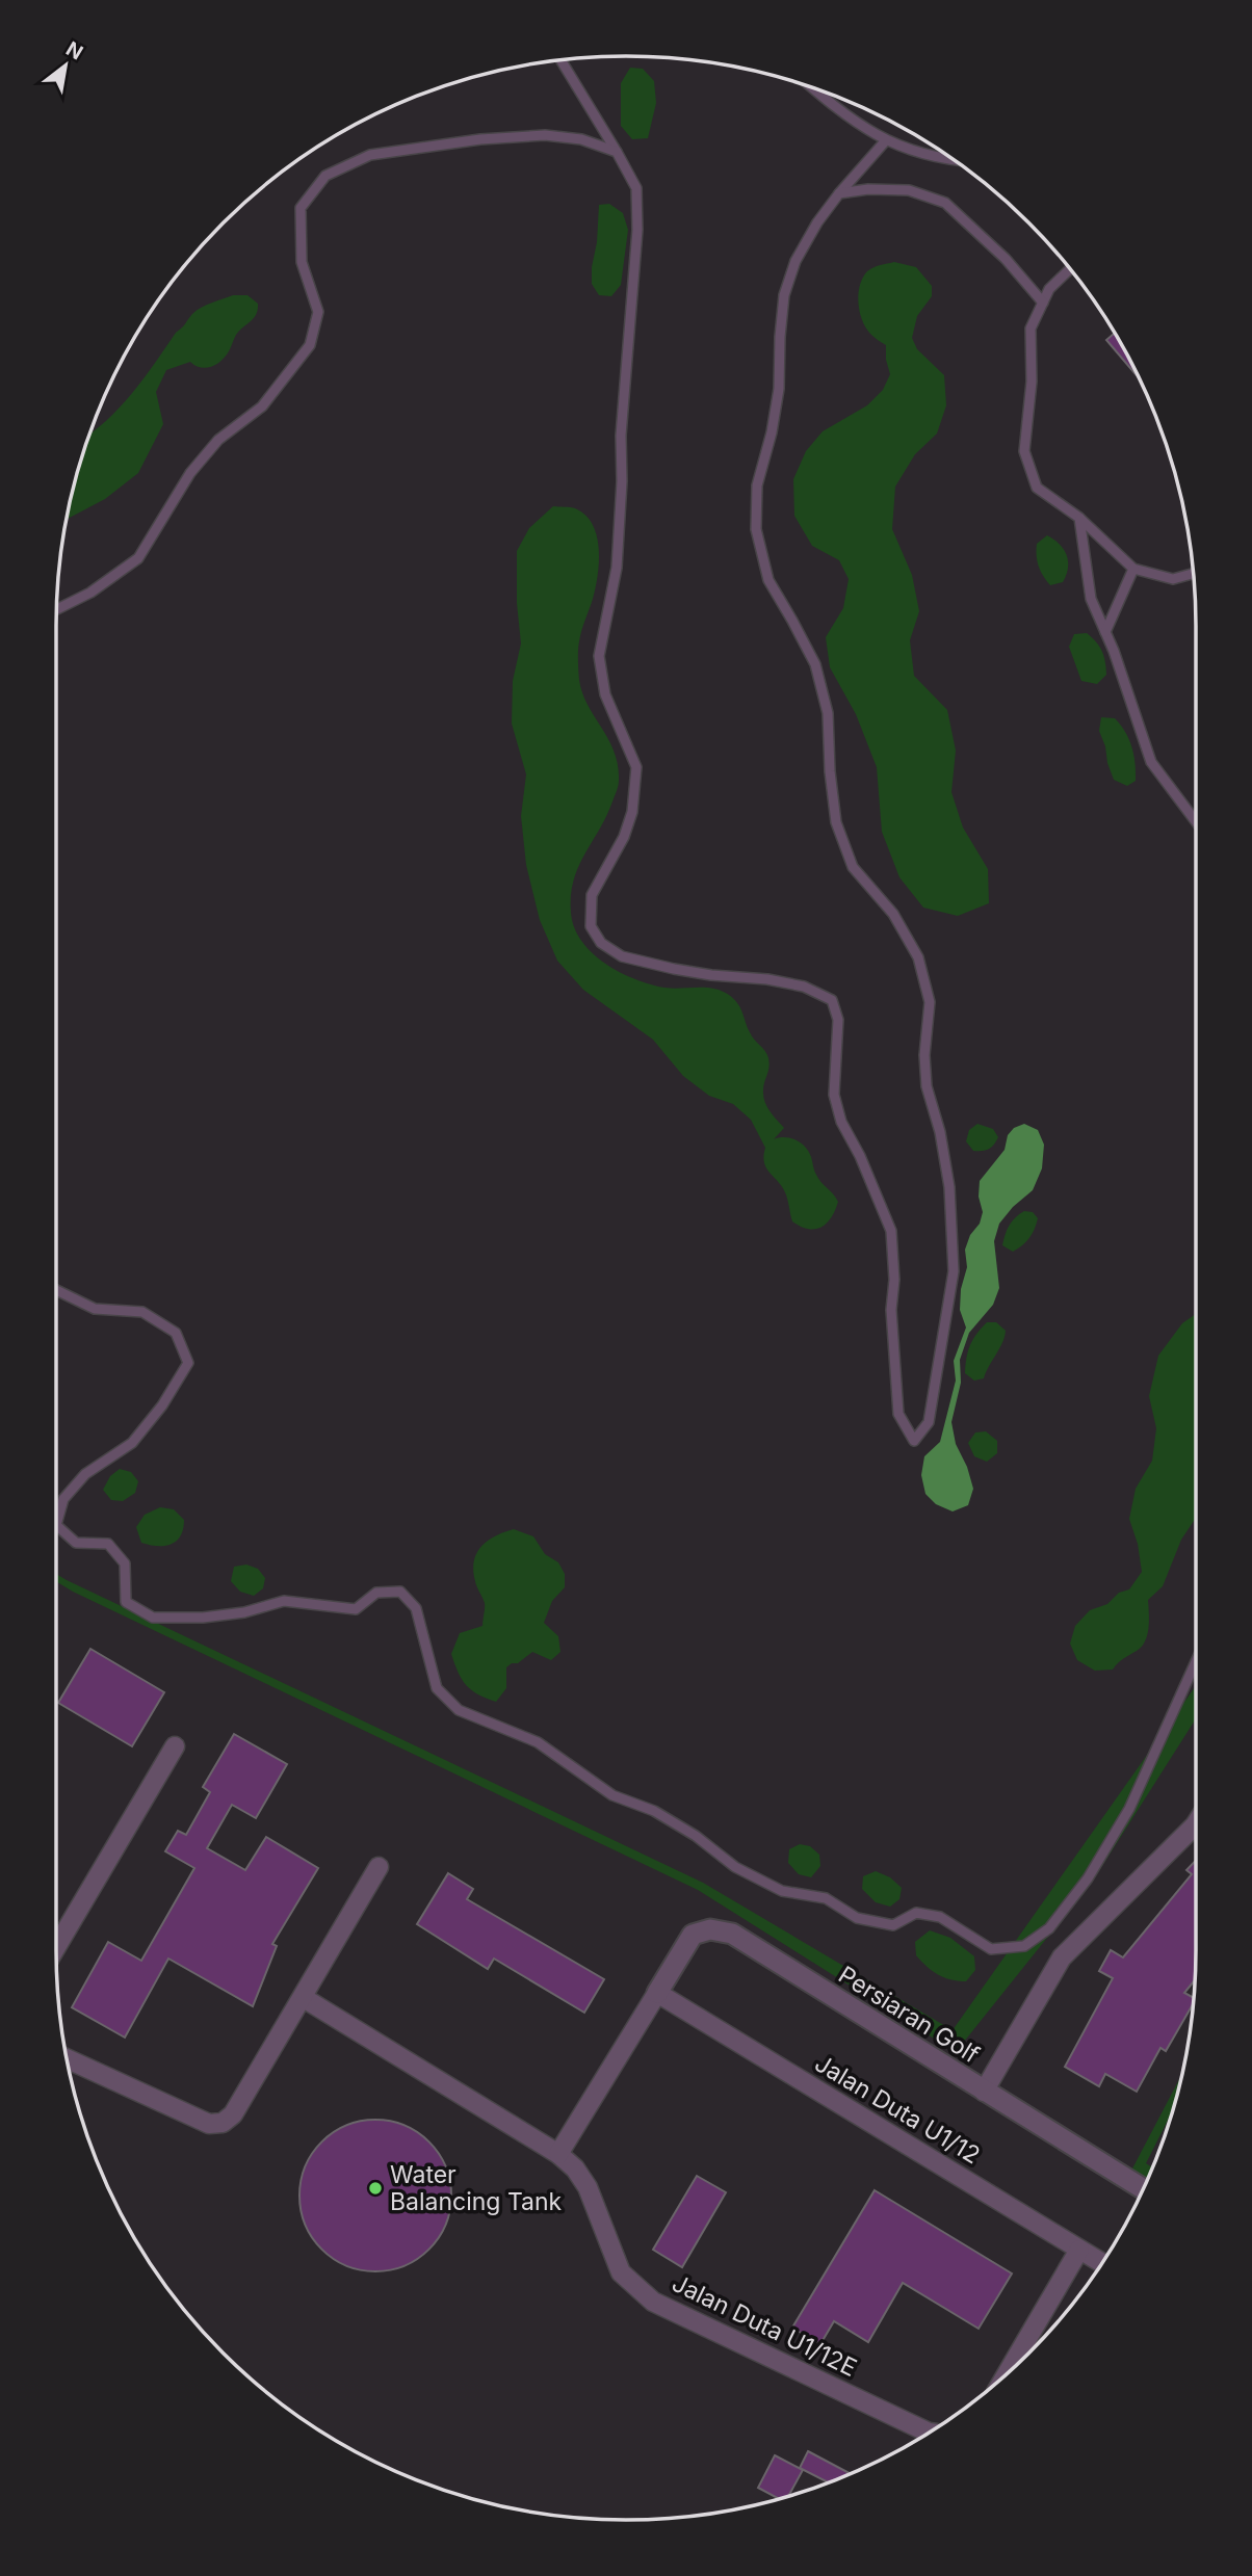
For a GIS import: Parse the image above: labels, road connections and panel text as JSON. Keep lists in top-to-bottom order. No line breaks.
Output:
{"streets":{"street":["Persiaran Golf","Jalan Duta U1/12","Jalan Duta U1/12E"]},"crossings":[["Persiaran Golf","Jalan Duta U1/12"]],"places":["Water Balancing Tank"],"north":"top right"}
